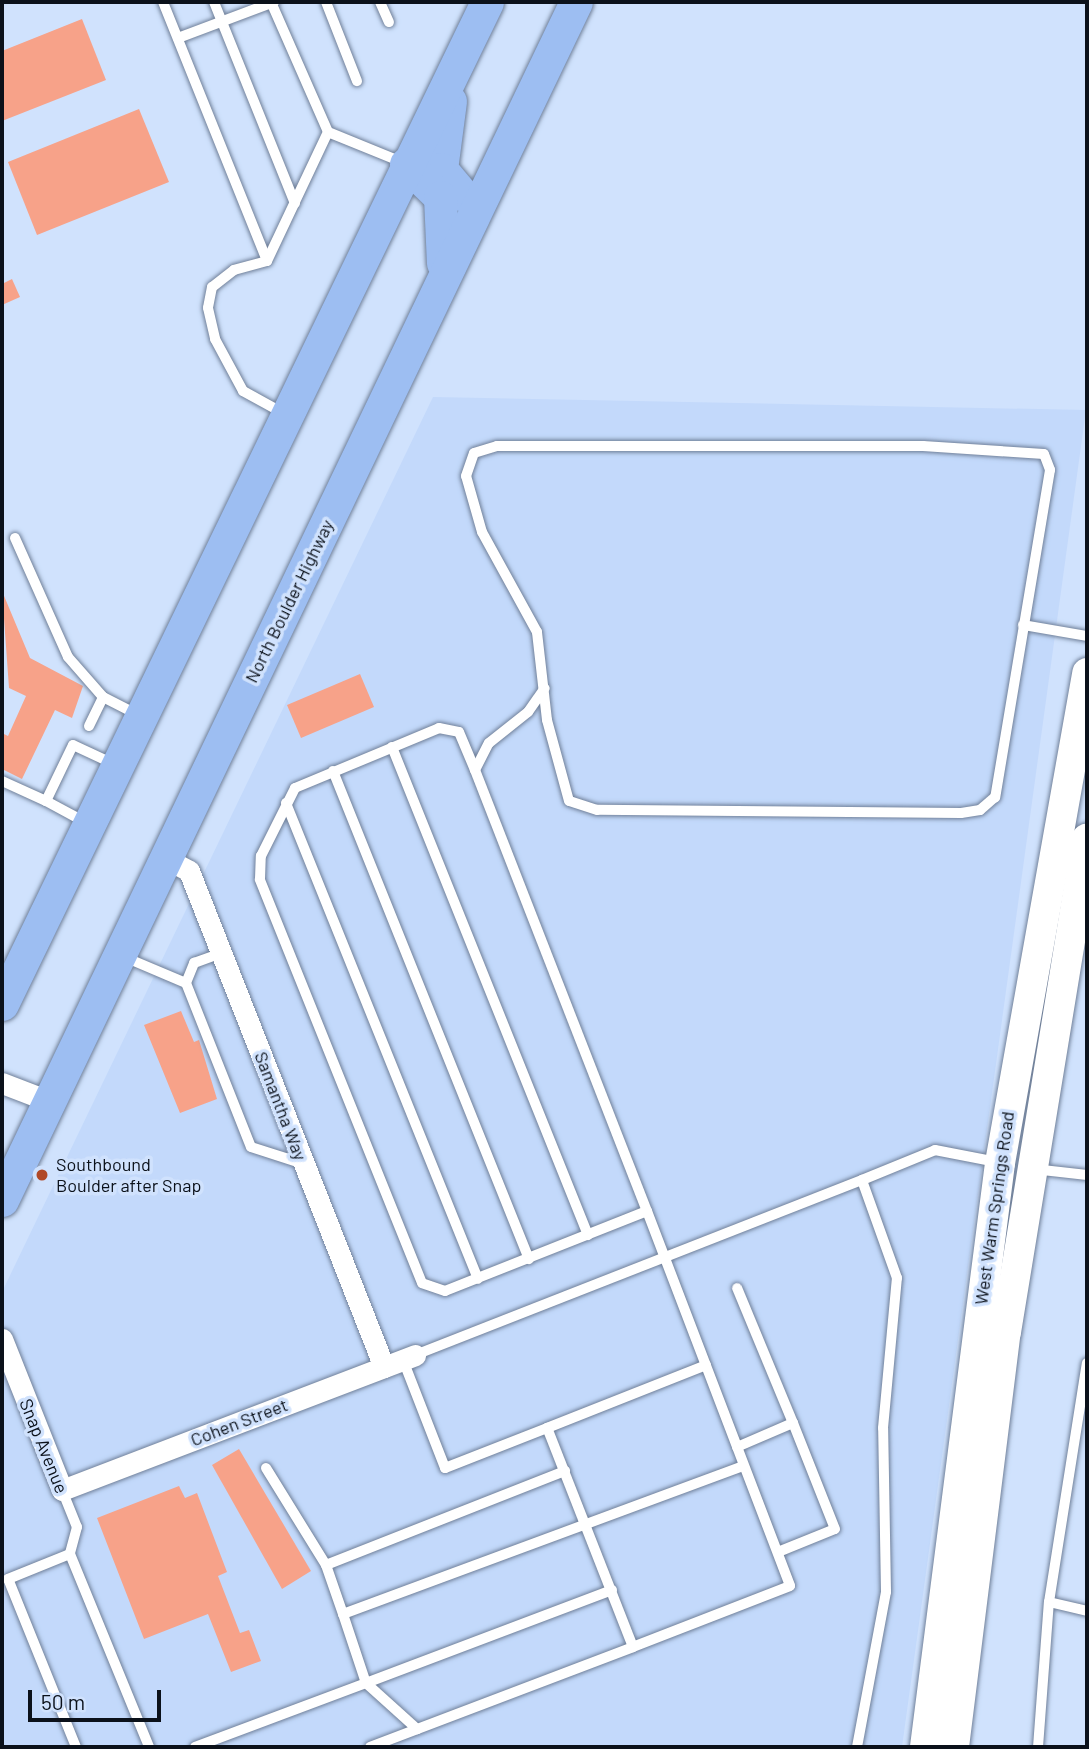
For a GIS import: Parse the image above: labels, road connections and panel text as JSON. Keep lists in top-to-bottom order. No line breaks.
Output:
{"streets":{"main road":["North Boulder Highway","West Warm Springs Road"],"street":["Samantha Way","Cohen Street","Snap Avenue"]},"crossings":[["North Boulder Highway","Samantha Way"],["Samantha Way","Cohen Street"],["Cohen Street","Snap Avenue"]],"places":["Southbound Boulder after Snap"],"scale_bar":"50 m"}
